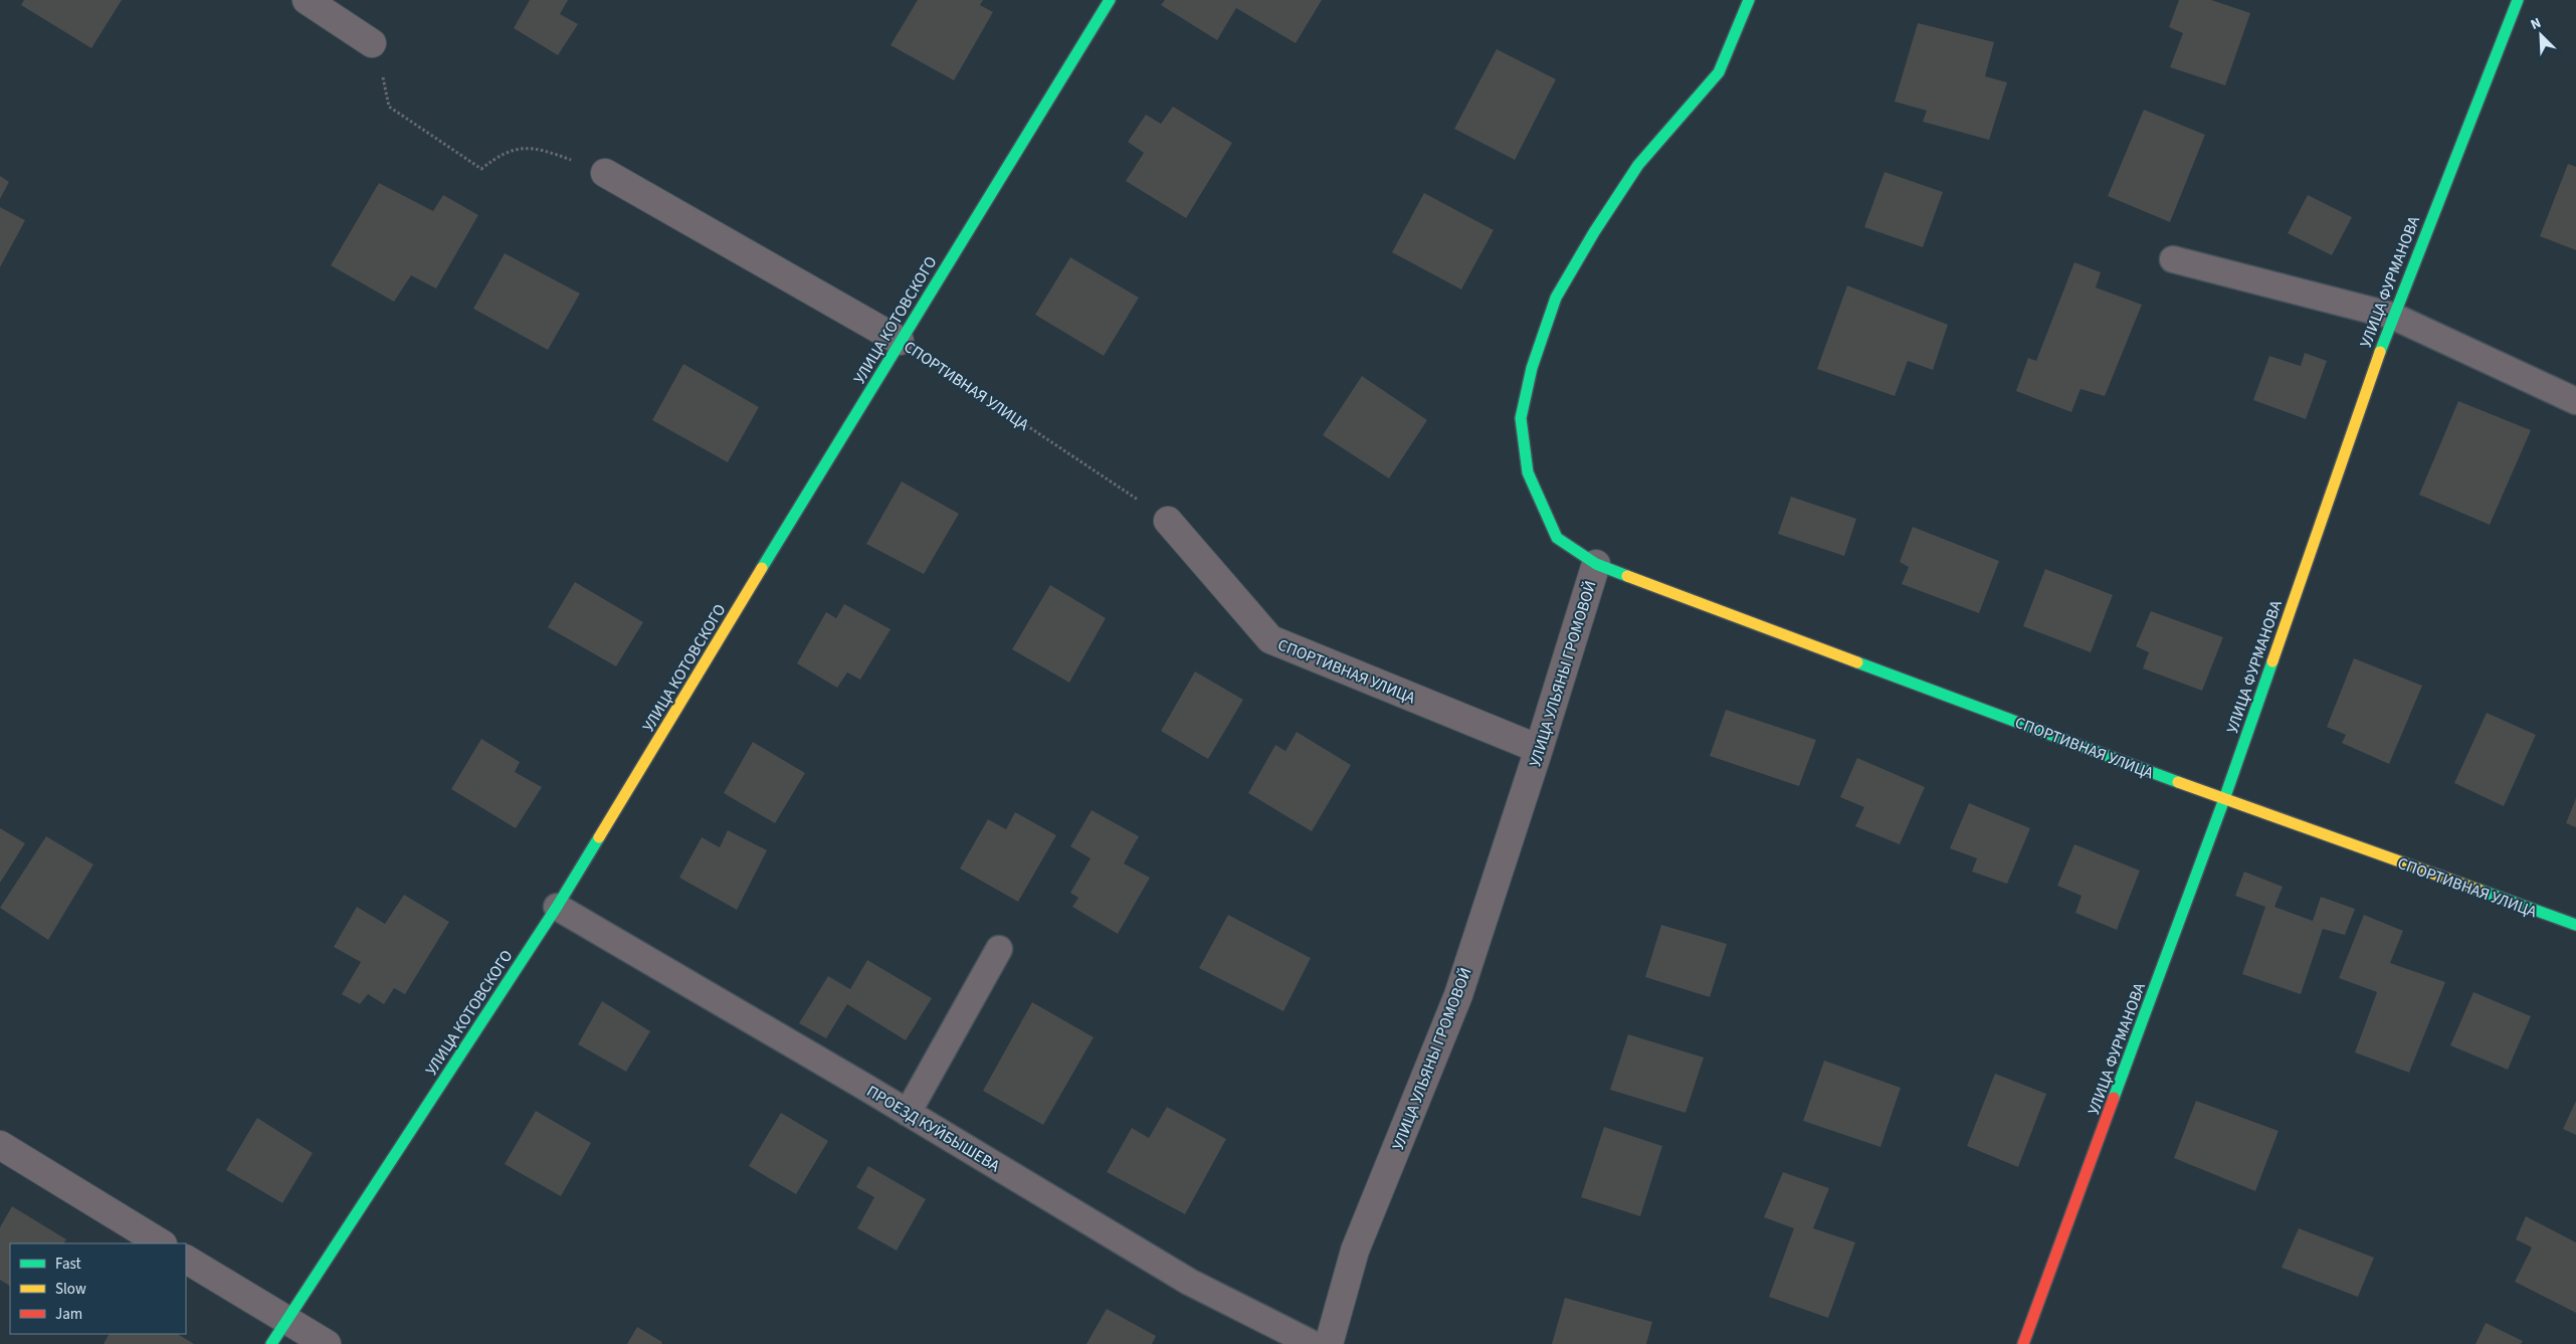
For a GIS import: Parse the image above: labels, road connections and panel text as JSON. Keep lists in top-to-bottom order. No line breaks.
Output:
{"streets":{"street":["УЛИЦА ФУРМАНОВА","УЛИЦА КОТОВСКОГО","СПОРТИВНАЯ УЛИЦА","УЛИЦА УЛЬЯНЫ ГРОМОВОЙ"],"lane":["ПРОЕЗД КУЙБЫШЕВА"]},"crossings":[["УЛИЦА ФУРМАНОВА","СПОРТИВНАЯ УЛИЦА"],["УЛИЦА КОТОВСКОГО","СПОРТИВНАЯ УЛИЦА"],["УЛИЦА КОТОВСКОГО","ПРОЕЗД КУЙБЫШЕВА"],["СПОРТИВНАЯ УЛИЦА","УЛИЦА УЛЬЯНЫ ГРОМОВОЙ"]],"legend":["Fast","Slow","Jam"],"north":"top left"}
